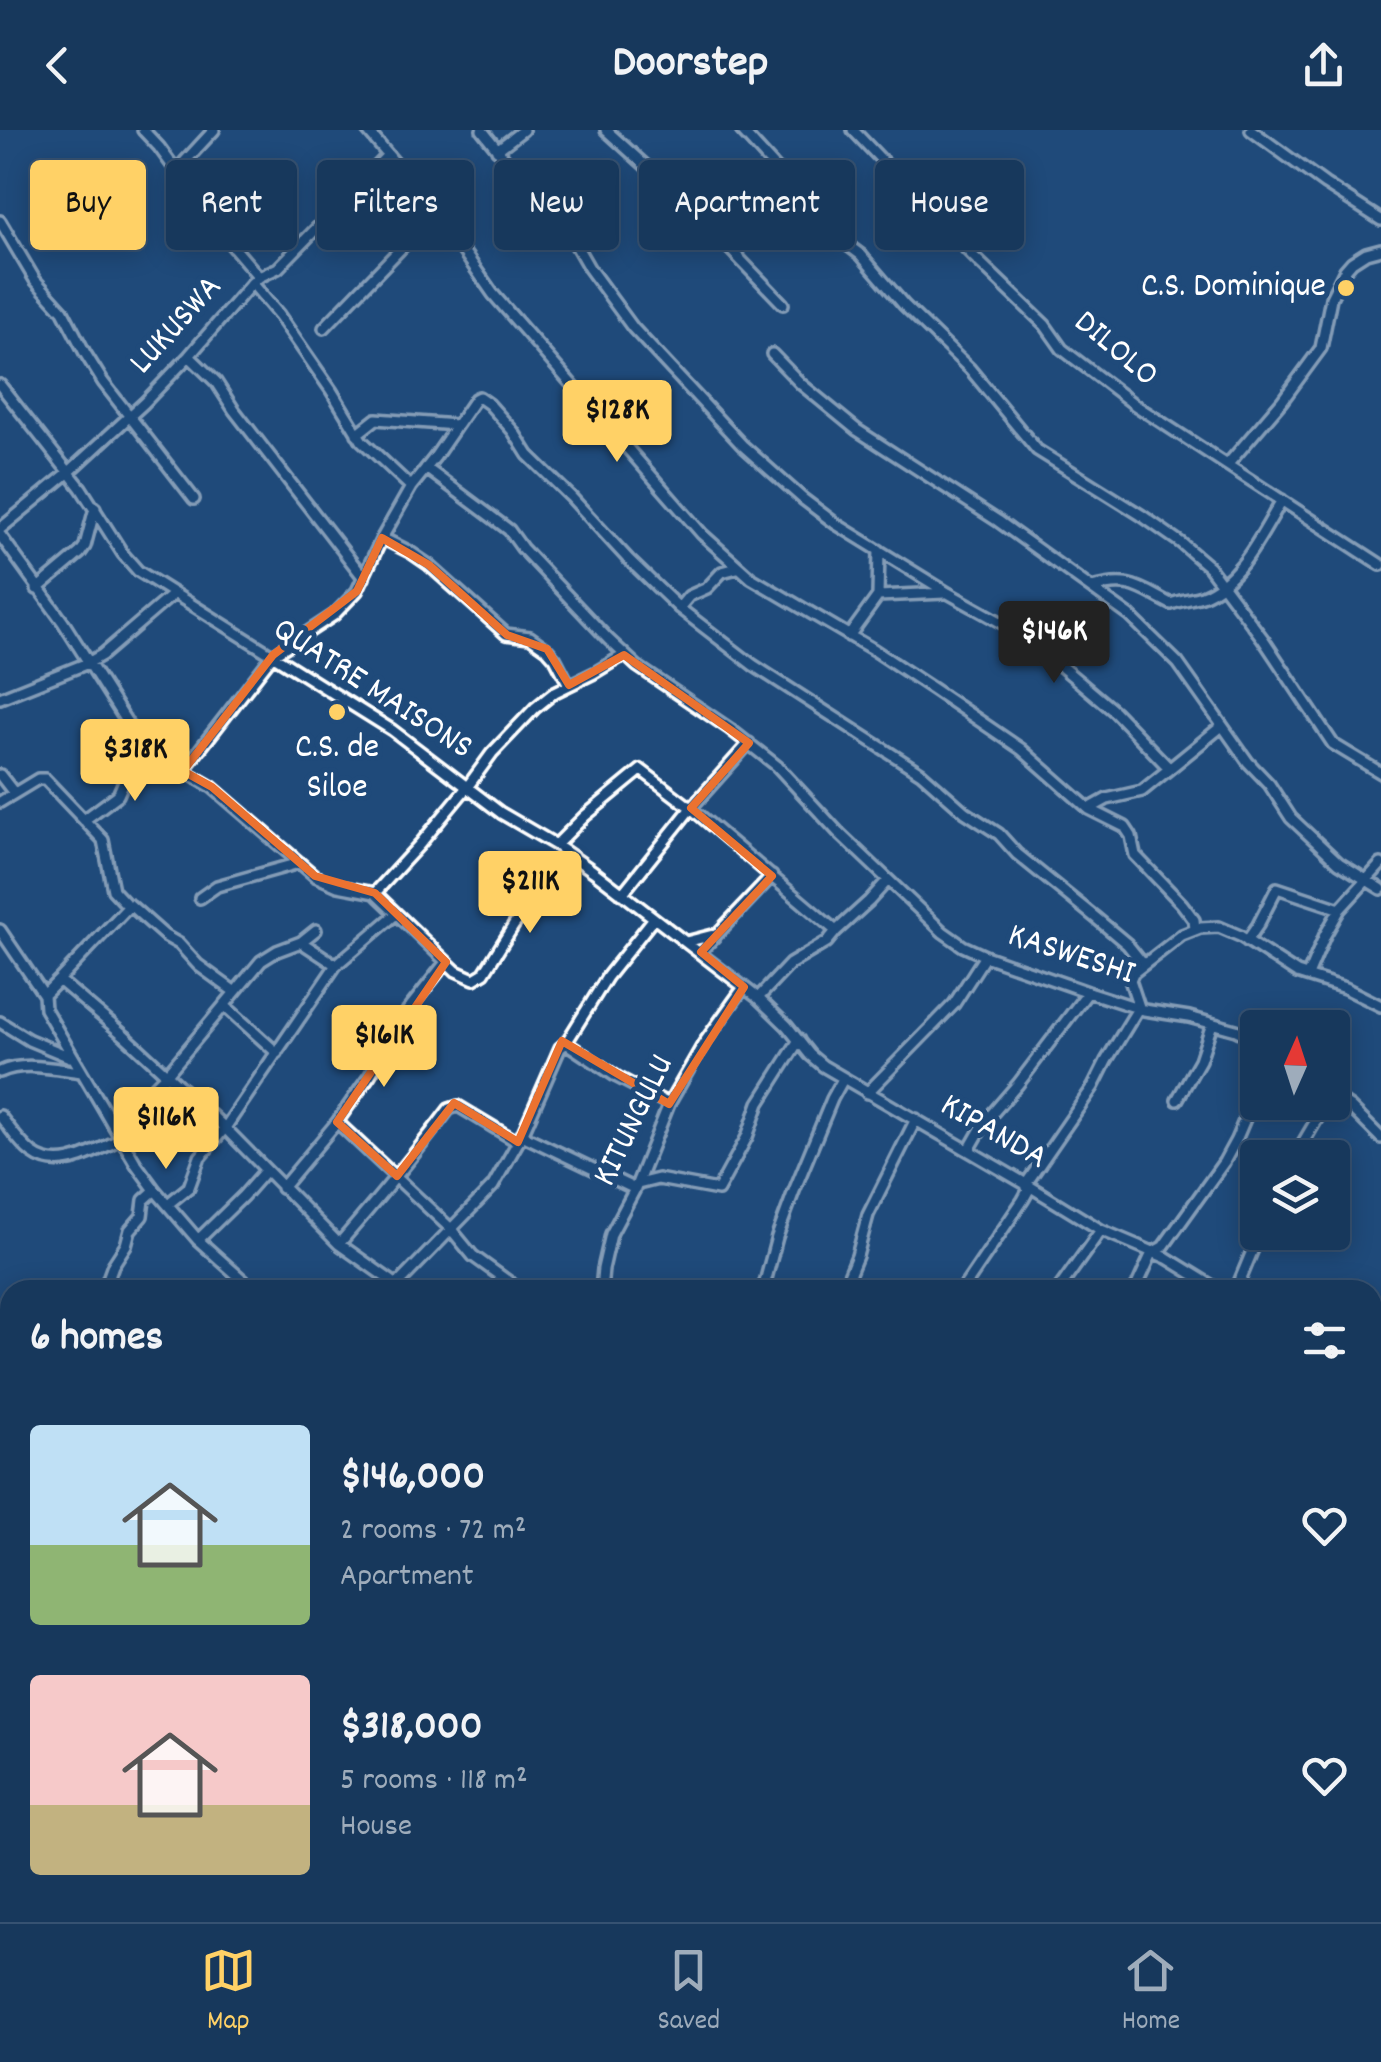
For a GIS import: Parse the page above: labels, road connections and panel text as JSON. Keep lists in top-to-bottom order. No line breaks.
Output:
{"streets":{"street":["LUKUSWA","DILOLO","QUATRE MAISONS","KASWESHI","KITUNGULU","KIPANDA"]},"crossings":[["LUKUSWA","QUATRE MAISONS"],["QUATRE MAISONS","KITUNGULU"],["QUATRE MAISONS","KIPANDA"]],"places":["C.S. Dominique","C.S. de Siloe"],"north":"top","page":{"header":"Doorstep","chip":["Buy","Rent","Filters","New","Apartment","House"],"price":["$128K","$146K","$318K","$211K","$161K","$116K"],"heading":"6 homes","list":[{"name":"$146,000","note":"2 rooms · 72 m² · Apartment"},{"name":"$318,000","note":"5 rooms · 118 m² · House"}],"tabs":["Map","Saved","Home"]}}
